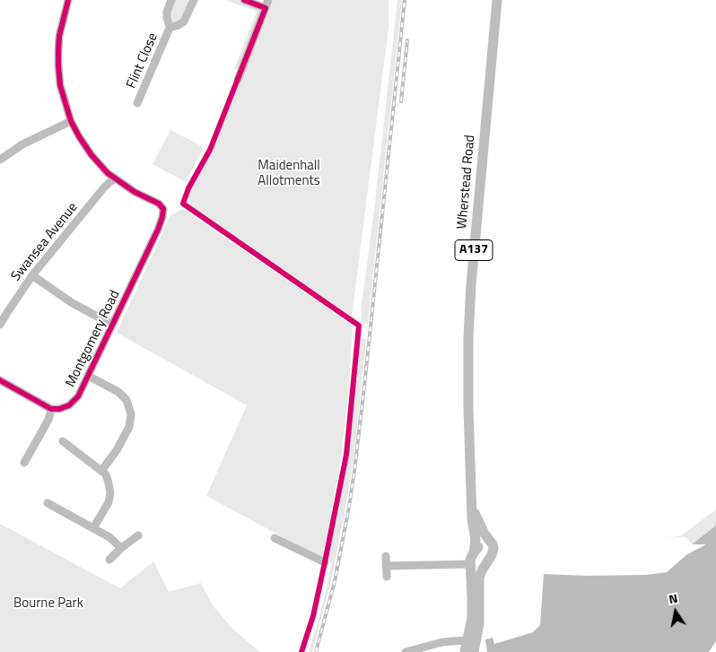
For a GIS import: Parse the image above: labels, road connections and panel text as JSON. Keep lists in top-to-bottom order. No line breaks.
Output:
{"streets":{"main road":["Wherstead Road","A137"],"street":["Flint Close","Swansea Avenue","Montgomery Road"]},"crossings":[["Swansea Avenue","Montgomery Road"]],"parks":["Maidenhall Allotments","Bourne Park"],"north":"top"}
